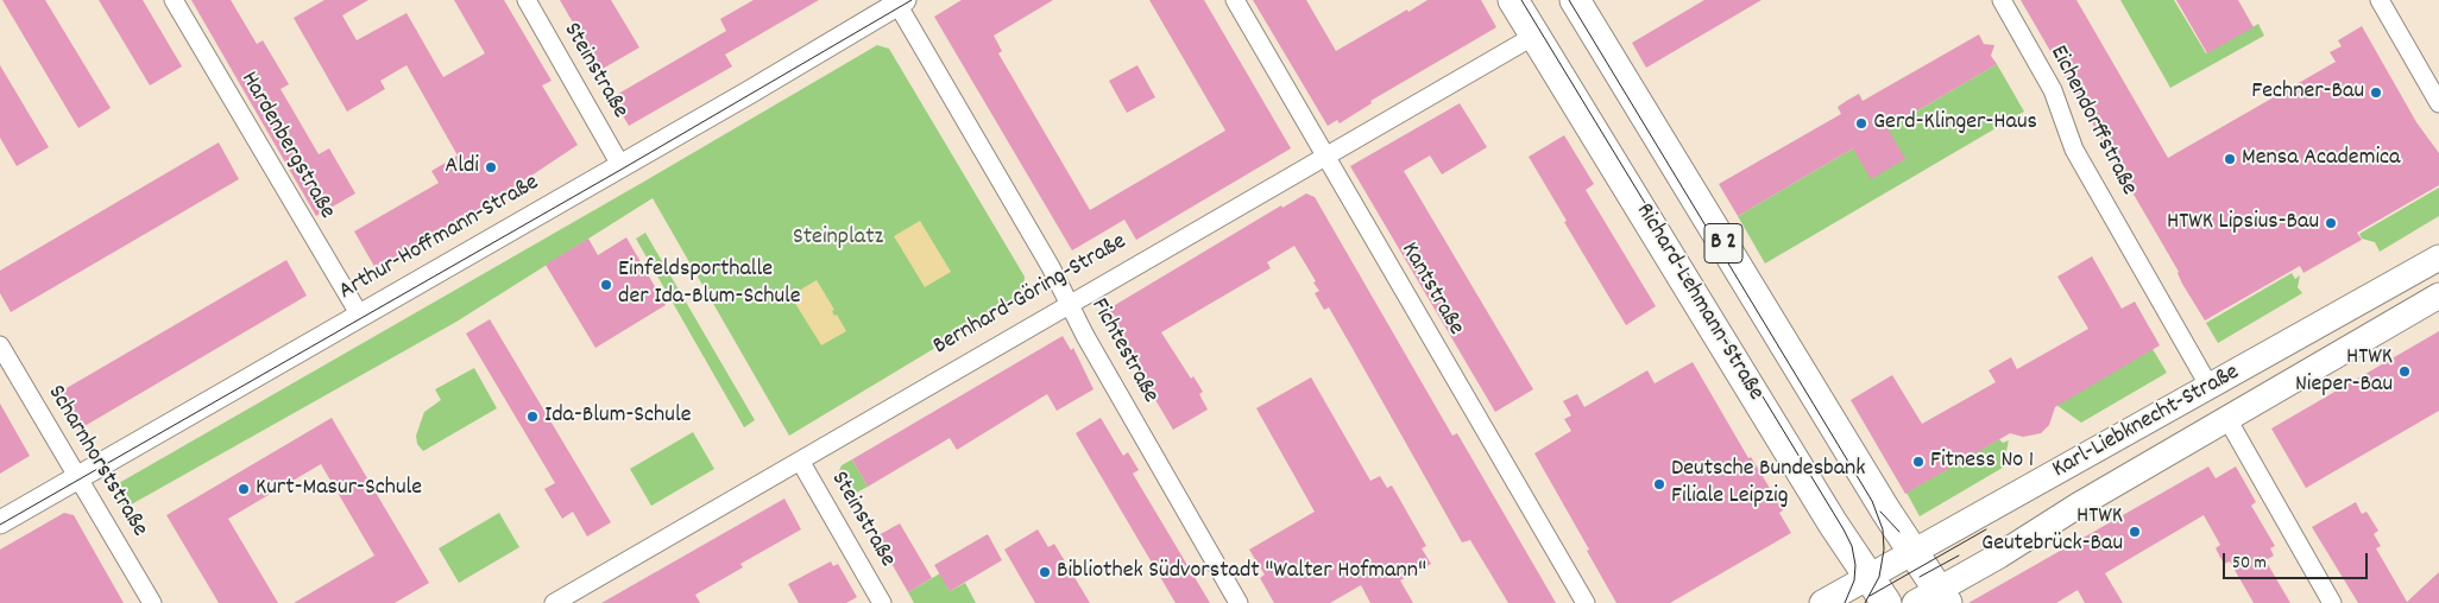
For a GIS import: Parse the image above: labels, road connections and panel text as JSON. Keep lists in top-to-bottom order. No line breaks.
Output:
{"streets":{"main road":["B 2","Richard-Lehmann-Straße","Karl-Liebknecht-Straße"],"street":["Steinstraße","Eichendorffstraße","Hardenbergstraße","Arthur-Hoffmann-Straße","Kantstraße","Bernhard-Göring-Straße","Fichtestraße","Scharnhorststraße"]},"crossings":[["Steinstraße","Arthur-Hoffmann-Straße"],["Steinstraße","Bernhard-Göring-Straße"],["Eichendorffstraße","Karl-Liebknecht-Straße"],["Hardenbergstraße","Arthur-Hoffmann-Straße"],["Arthur-Hoffmann-Straße","Fichtestraße"],["Arthur-Hoffmann-Straße","Scharnhorststraße"],["B 2","Karl-Liebknecht-Straße"],["Kantstraße","Bernhard-Göring-Straße"],["Bernhard-Göring-Straße","Richard-Lehmann-Straße"],["Bernhard-Göring-Straße","Fichtestraße"],["Richard-Lehmann-Straße","Karl-Liebknecht-Straße"]],"parks":["Steinplatz"],"places":["Fechner-Bau","Gerd-Klinger-Haus","Mensa Academica","Aldi","HTWK Lipsius-Bau","Einfeldsporthalle der Ida-Blum-Schule","HTWK Nieper-Bau","Ida-Blum-Schule","Fitness No 1","Deutsche Bundesbank Filiale Leipzig","Kurt-Masur-Schule","HTWK Geutebrück-Bau","Bibliothek Südvorstadt \"Walter Hofmann\""],"scale_bar":"50 m"}
